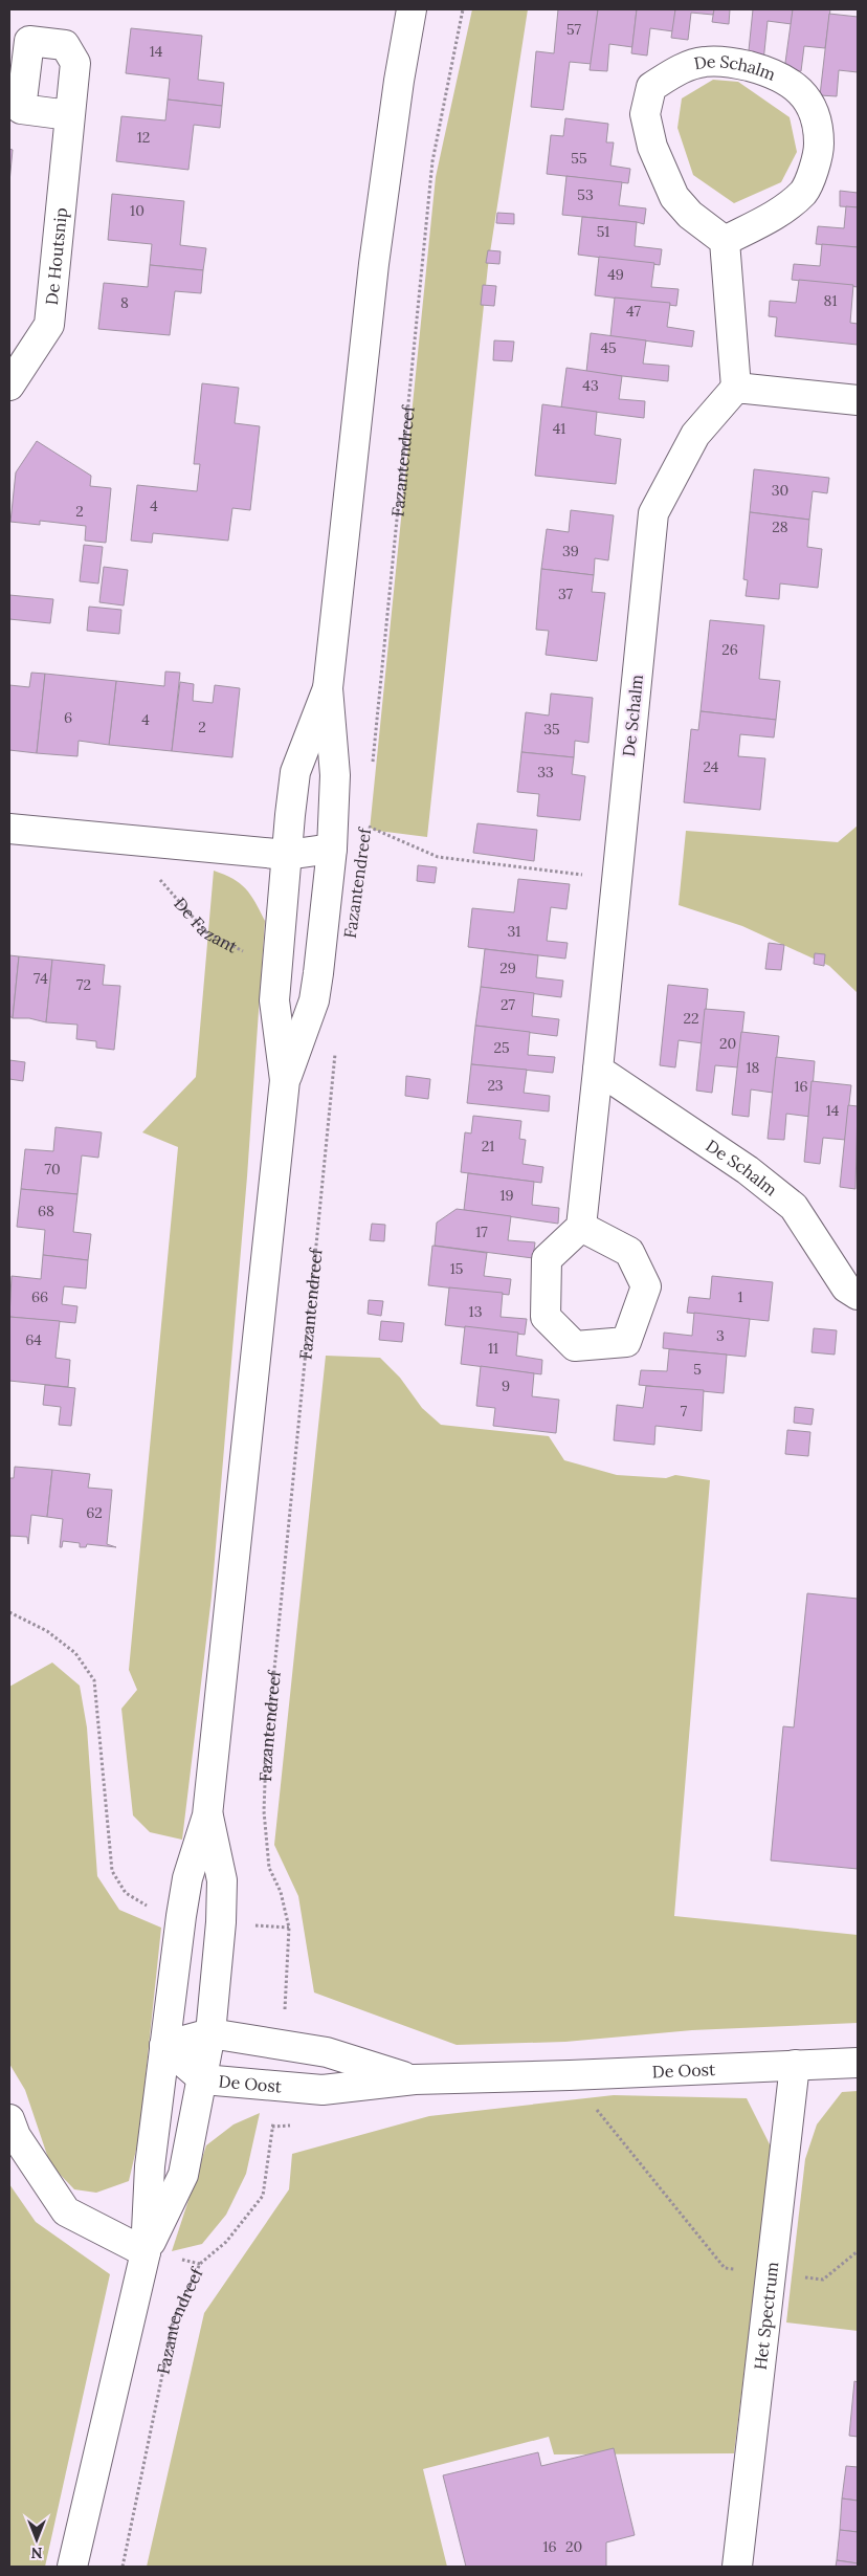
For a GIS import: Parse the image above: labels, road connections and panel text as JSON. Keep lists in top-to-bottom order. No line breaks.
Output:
{"streets":{"street":["De Schalm","De Houtsnip","Fazantendreef","De Oost","Het Spectrum"],"path":["De Fazant"]},"crossings":[["De Schalm","Fazantendreef"],["Fazantendreef","De Fazant"],["Fazantendreef","De Oost"],["De Oost","Het Spectrum"]],"house_numbers":["57","14","12","55","53","10","51","49","81","8","47","45","43","41","30","4","2","28","39","37","26","6","4","2","35","24","33","31","29","74","72","27","22","20","25","18","23","16","14","21","70","19","68","17","15","66","1","13","3","64","11","5","9","7","62","16","20"],"north":"bottom"}
